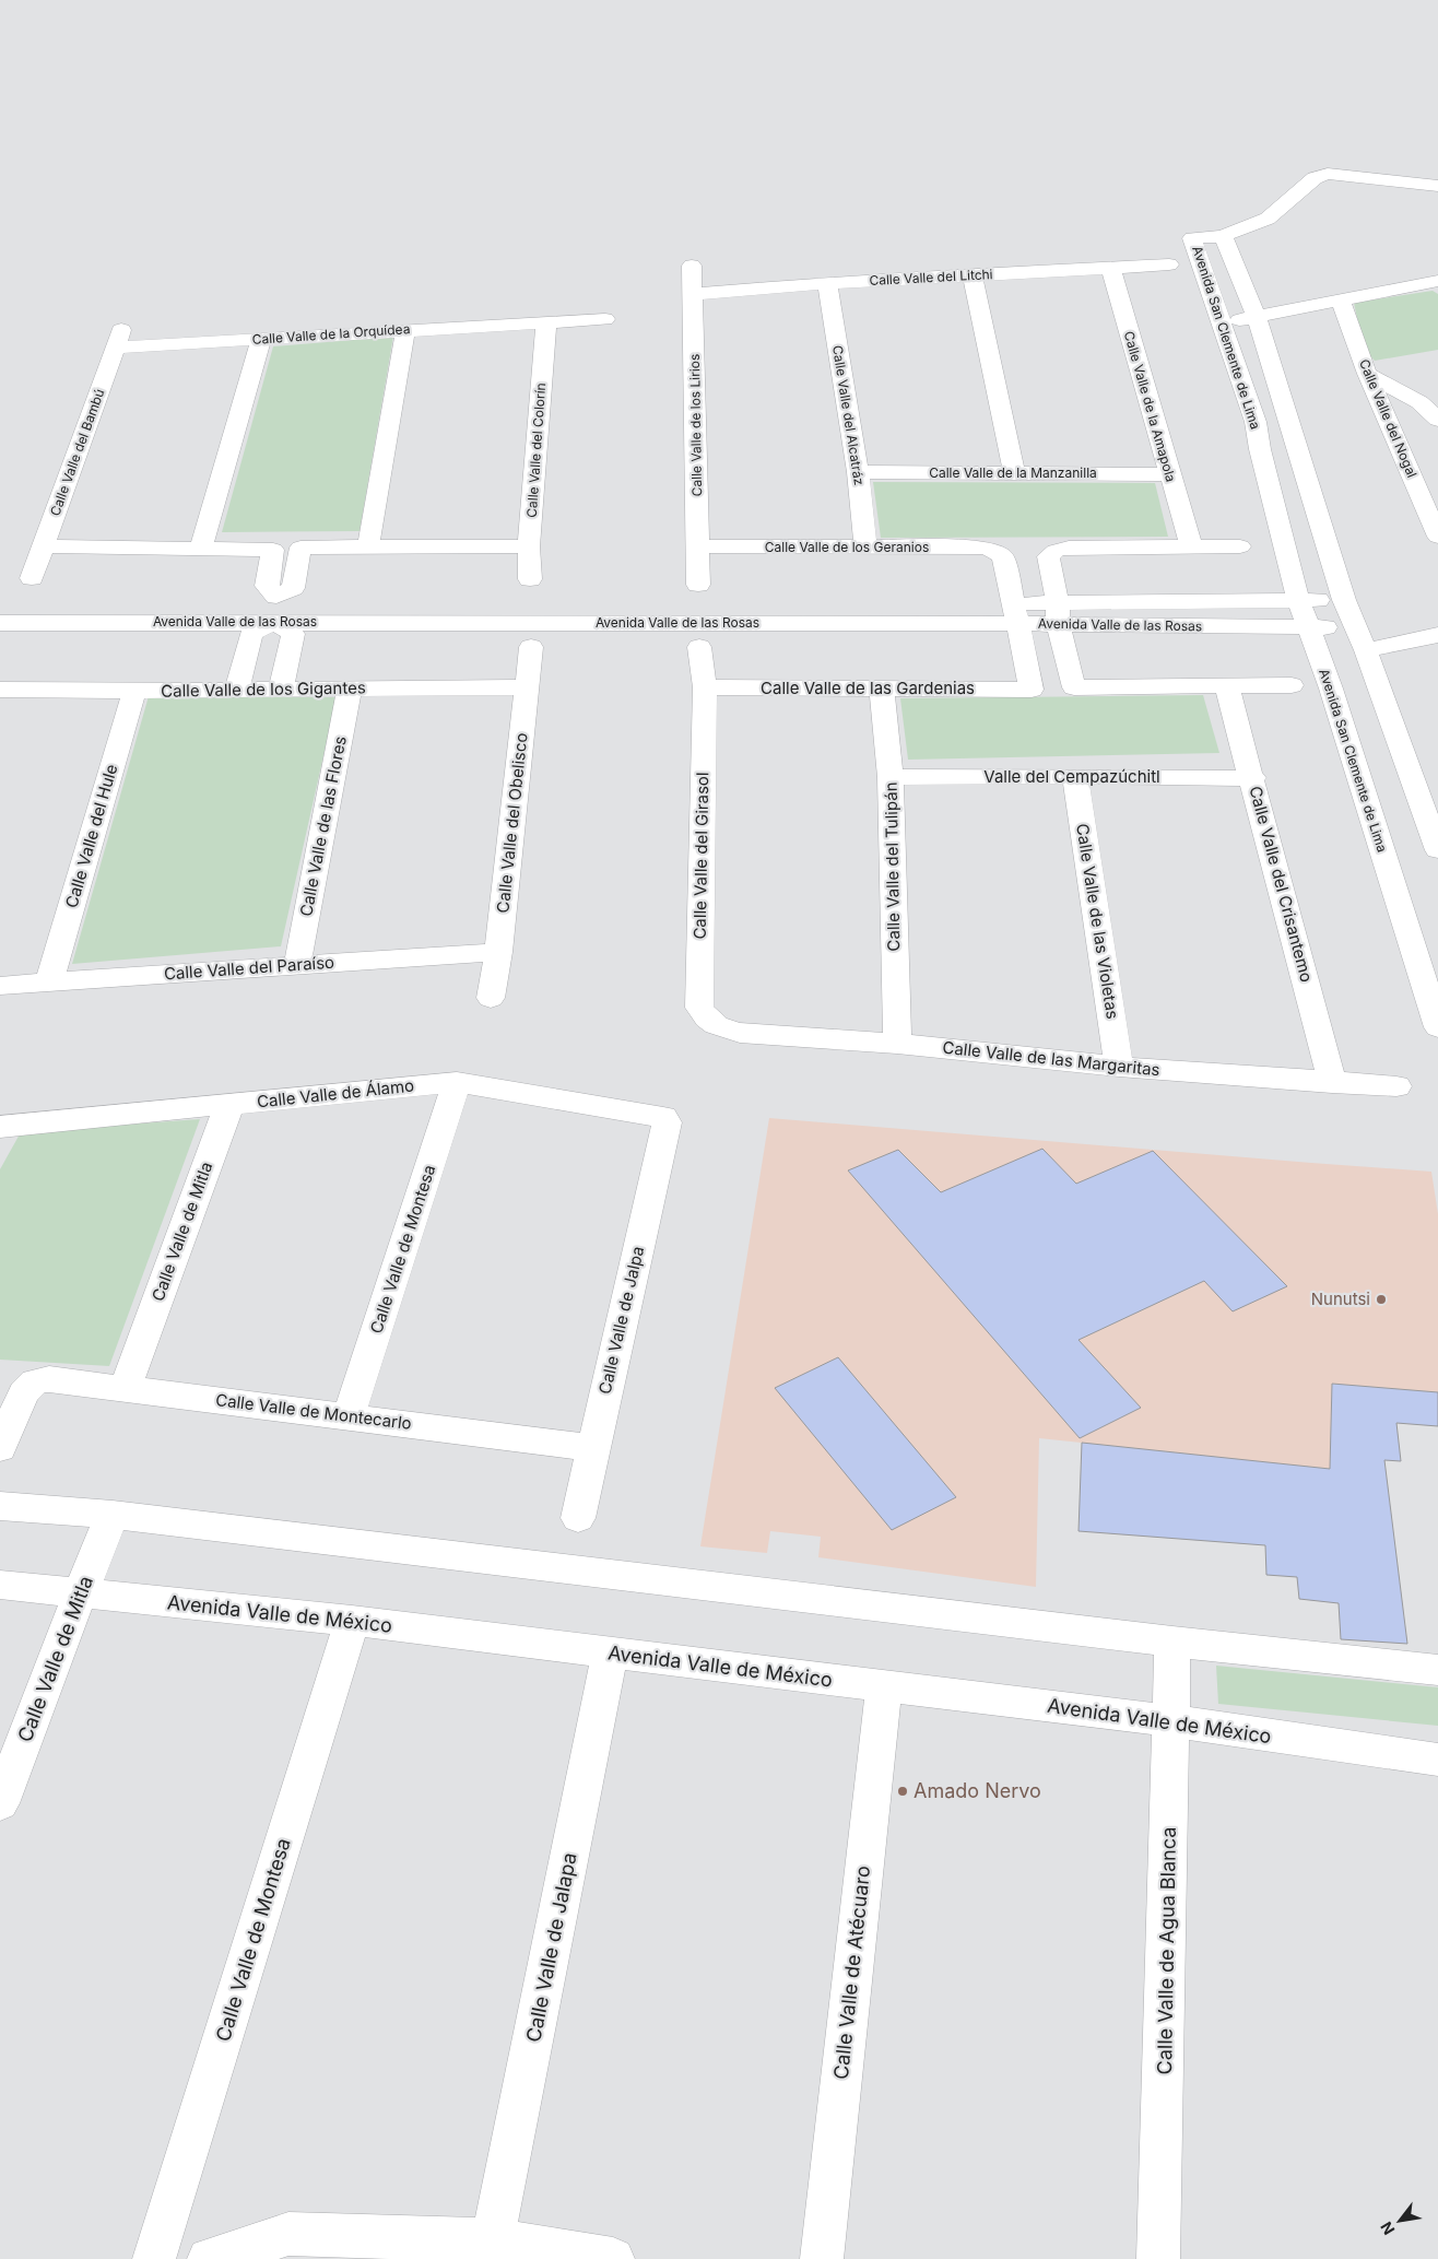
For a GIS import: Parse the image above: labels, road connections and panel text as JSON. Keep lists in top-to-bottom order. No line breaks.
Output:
{"streets":{"street":["Calle Valle del Litchi","Calle Valle de la Orquídea","Avenida San Clemente de Lima","Calle Valle de la Amapola","Calle Valle del Alcatráz","Calle Valle del Nogal","Calle Valle de los Lirios","Calle Valle del Colorín","Calle Valle del Bambú","Calle Valle de la Manzanilla","Calle Valle de los Geranios","Avenida Valle de las Rosas","Calle Valle de las Gardenias","Calle Valle de los Gigantes","Valle del Cempazúchitl","Calle Valle del Obelisco","Calle Valle de las Flores","Calle Valle del Hule","Calle Valle del Girasol","Calle Valle del Tulipán","Calle Valle del Crisantemo","Calle Valle de las Violetas","Calle Valle del Paraíso","Calle Valle de las Margaritas","Calle Valle de Álamo","Calle Valle de Mitla","Calle Valle de Montesa","Calle Valle de Jalpa","Calle Valle de Montecarlo","Avenida Valle de México","Calle Valle de Jalapa","Calle Valle de Agua Blanca","Calle Valle de Atécuaro"]},"crossings":[["Calle Valle del Litchi","Calle Valle de la Amapola"],["Calle Valle del Litchi","Calle Valle del Alcatráz"],["Calle Valle del Litchi","Calle Valle de los Lirios"],["Calle Valle de la Orquídea","Calle Valle del Colorín"],["Calle Valle de la Orquídea","Calle Valle del Bambú"],["Avenida San Clemente de Lima","Avenida Valle de las Rosas"],["Calle Valle de la Amapola","Calle Valle de la Manzanilla"],["Calle Valle del Alcatráz","Calle Valle de la Manzanilla"],["Calle Valle del Alcatráz","Calle Valle de los Geranios"],["Calle Valle de los Lirios","Calle Valle de los Geranios"],["Calle Valle de los Geranios","Avenida Valle de las Rosas"],["Calle Valle de los Geranios","Calle Valle de las Gardenias"],["Avenida Valle de las Rosas","Calle Valle de las Gardenias"],["Calle Valle de las Gardenias","Calle Valle del Girasol"],["Calle Valle de las Gardenias","Calle Valle del Tulipán"],["Calle Valle de los Gigantes","Calle Valle del Obelisco"],["Calle Valle de los Gigantes","Calle Valle de las Flores"],["Calle Valle de los Gigantes","Calle Valle del Hule"],["Valle del Cempazúchitl","Calle Valle del Tulipán"],["Valle del Cempazúchitl","Calle Valle del Crisantemo"],["Valle del Cempazúchitl","Calle Valle de las Violetas"],["Calle Valle del Obelisco","Calle Valle del Paraíso"],["Calle Valle de las Flores","Calle Valle del Paraíso"],["Calle Valle del Hule","Calle Valle del Paraíso"],["Calle Valle del Girasol","Calle Valle de las Margaritas"],["Calle Valle del Tulipán","Calle Valle de las Margaritas"],["Calle Valle del Crisantemo","Calle Valle de las Margaritas"],["Calle Valle de las Violetas","Calle Valle de las Margaritas"],["Calle Valle de Álamo","Calle Valle de Mitla"],["Calle Valle de Álamo","Calle Valle de Montesa"],["Calle Valle de Álamo","Calle Valle de Jalpa"],["Calle Valle de Mitla","Calle Valle de Montecarlo"],["Calle Valle de Mitla","Avenida Valle de México"],["Calle Valle de Montesa","Calle Valle de Montecarlo"],["Calle Valle de Montesa","Avenida Valle de México"],["Calle Valle de Jalpa","Calle Valle de Montecarlo"],["Avenida Valle de México","Calle Valle de Jalapa"],["Avenida Valle de México","Calle Valle de Agua Blanca"],["Avenida Valle de México","Calle Valle de Atécuaro"]],"places":["Nunutsi","Amado Nervo"],"north":"bottom left"}
